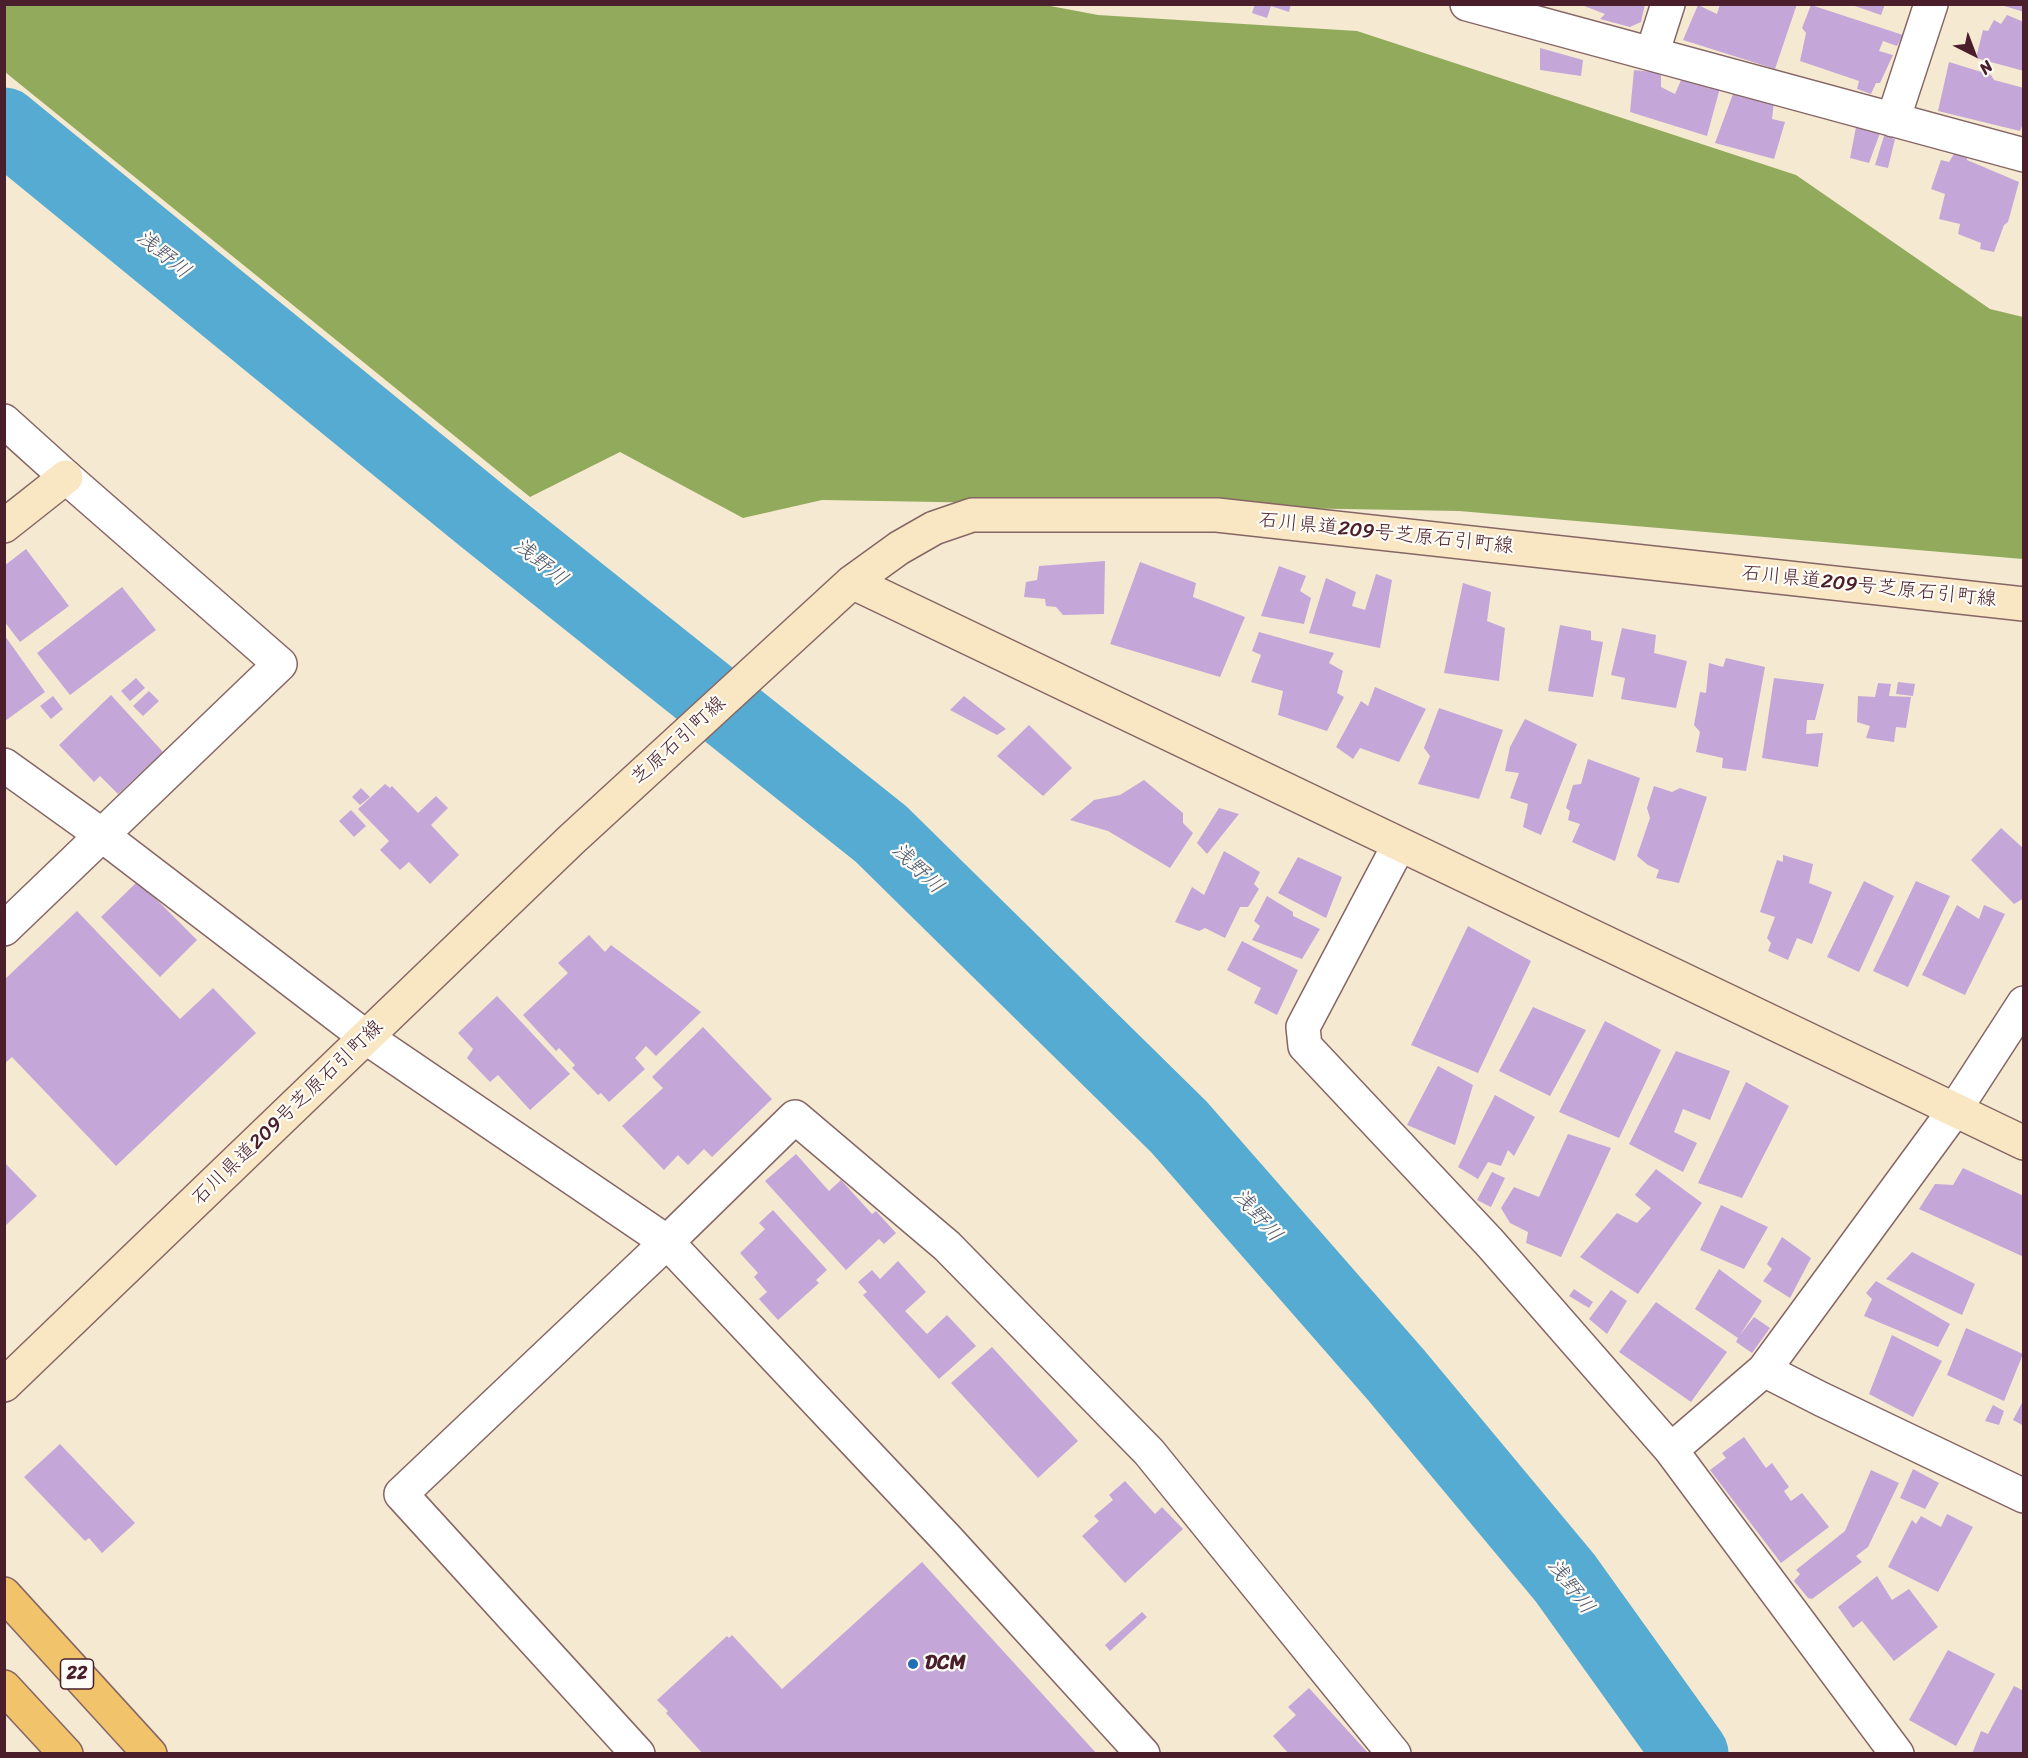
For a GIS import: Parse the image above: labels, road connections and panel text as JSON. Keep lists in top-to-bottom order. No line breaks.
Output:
{"streets":{"main road":["石川県道209号芝原石引町線","芝原石引町線","22"]},"crossings":[["石川県道209号芝原石引町線","芝原石引町線"]],"water":["浅野川"],"places":["DCM"],"north":"bottom right"}
